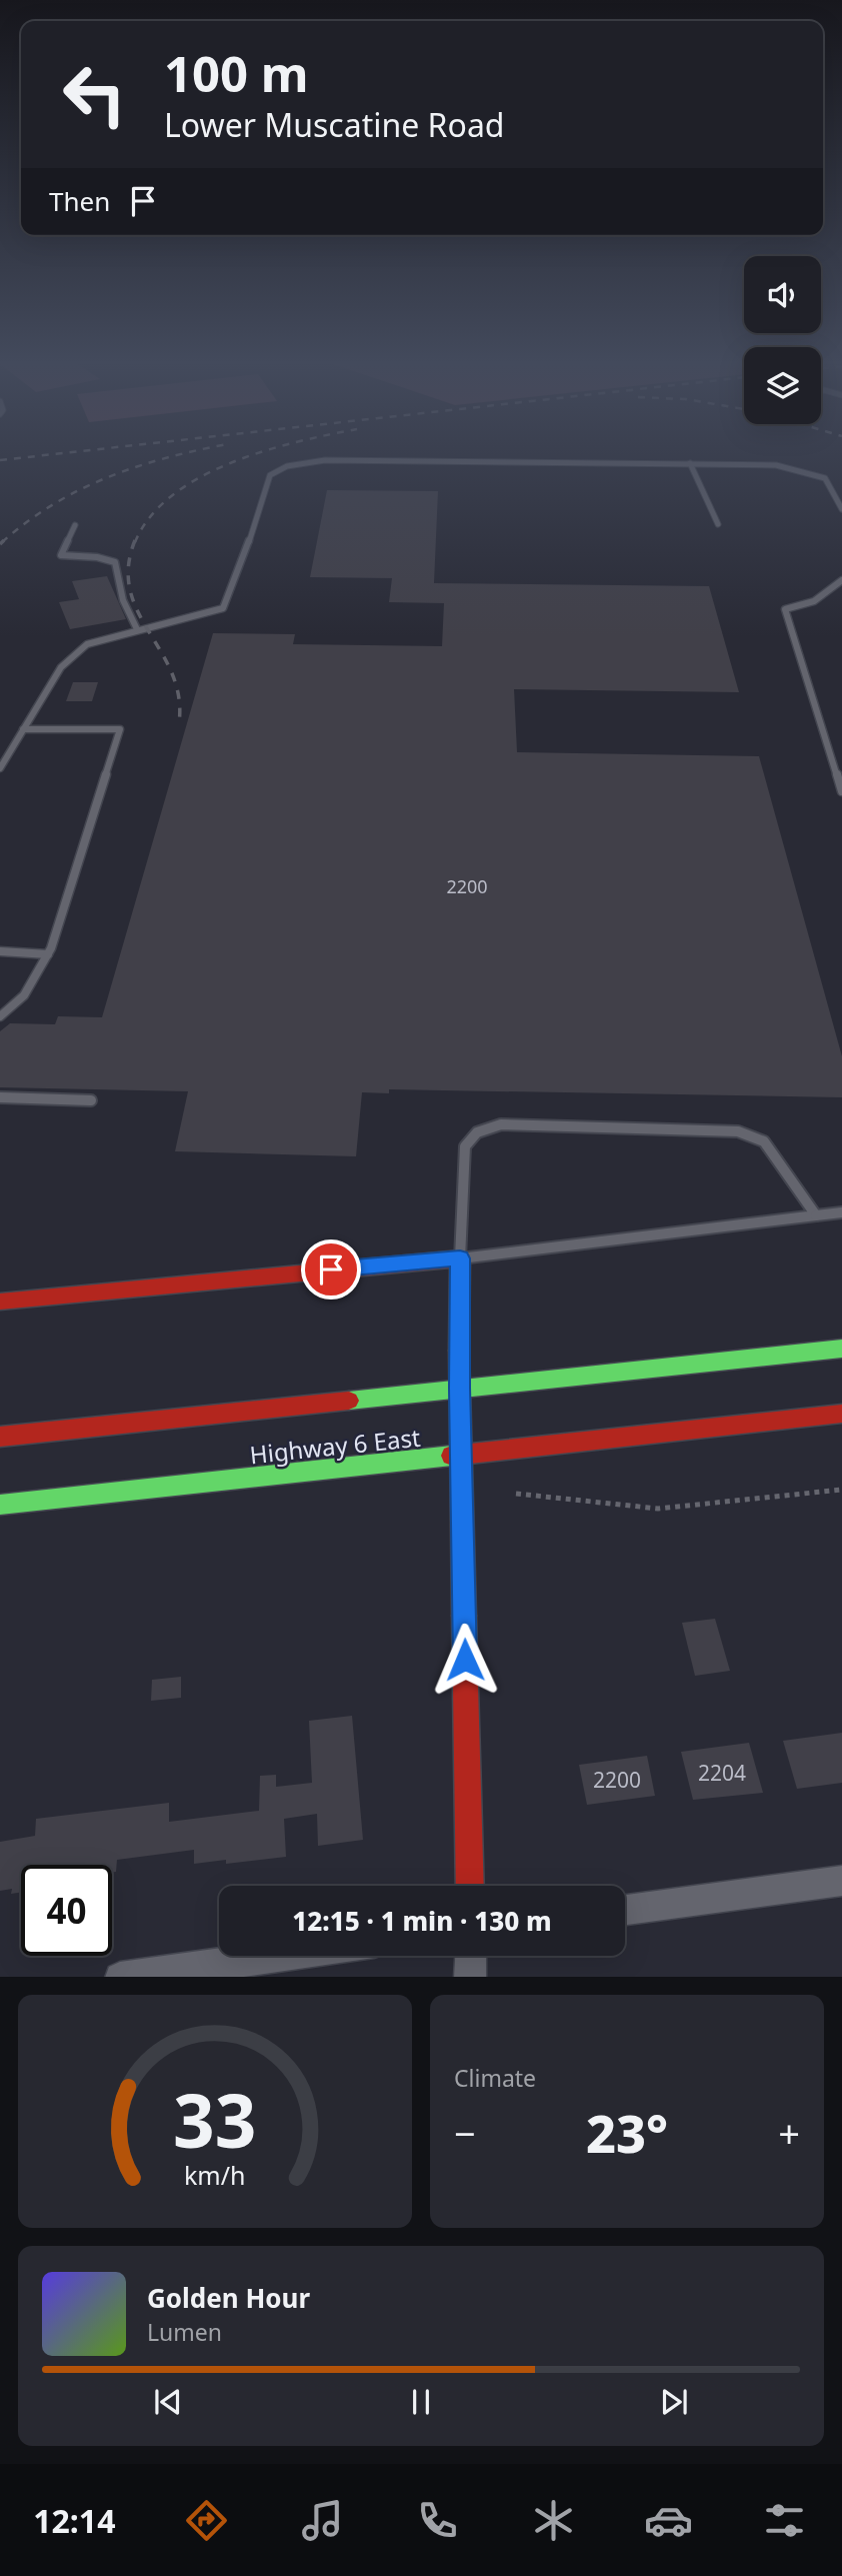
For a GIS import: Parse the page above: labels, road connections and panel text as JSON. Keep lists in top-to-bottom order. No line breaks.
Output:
{"streets":{"main road":["Highway 6 East"]},"house_numbers":["2200","2204","2200"],"page":{"turn":["100 m","Lower Muscatine Road"],"then":"Then","limit":"40","trip":"12:15 · 1 min · 130 m","tile":"Climate","heat":["−","23°","+"],"song":["Golden Hour","Lumen"],"tabs":"12:14","gauge":["33","km/h"]}}
